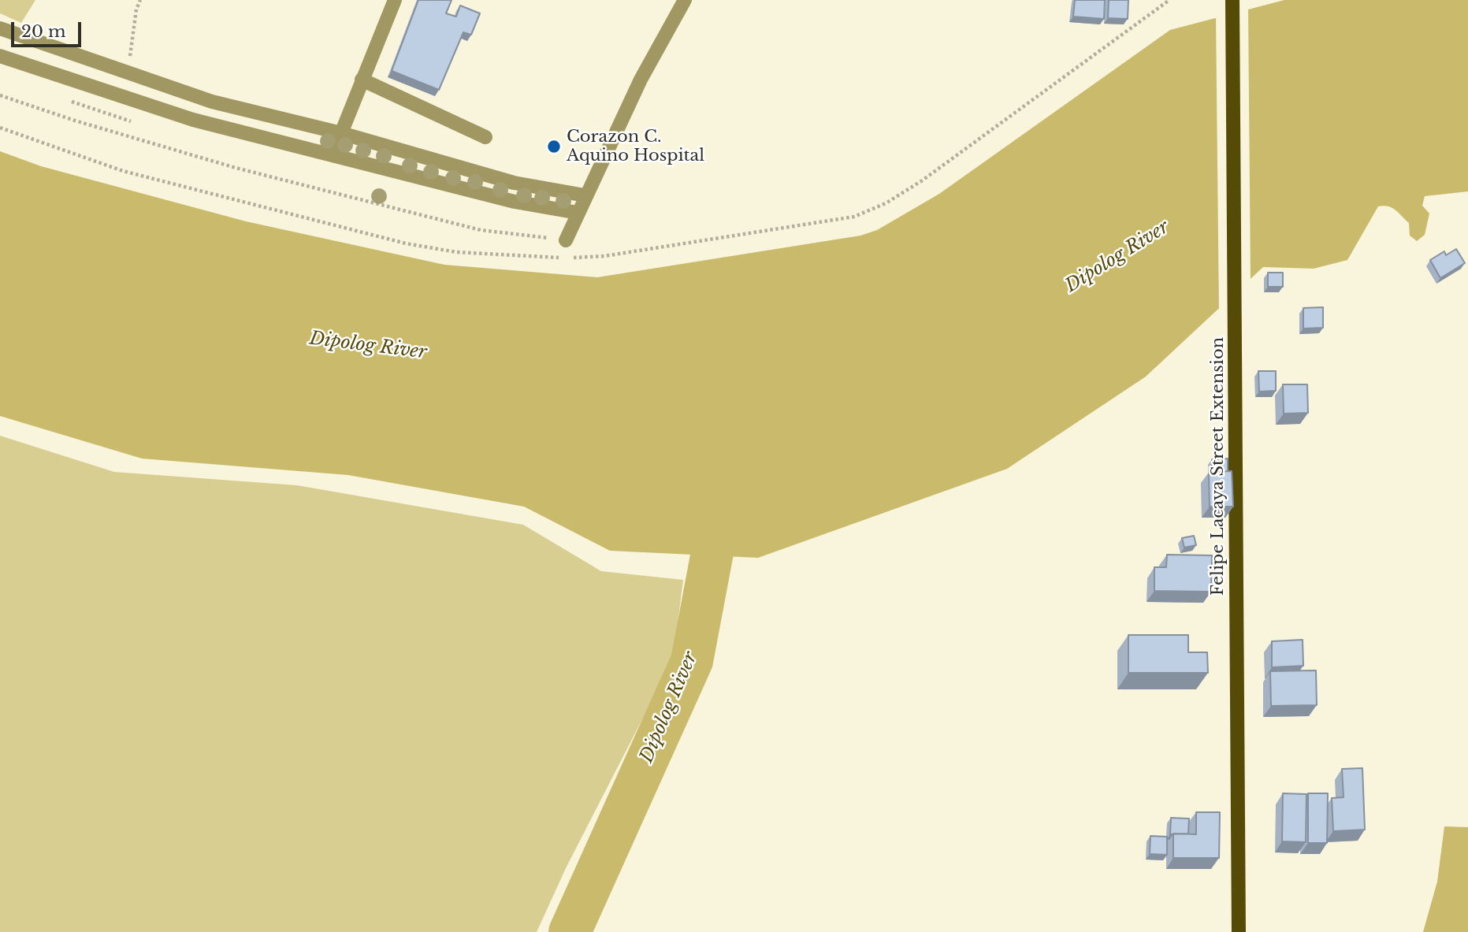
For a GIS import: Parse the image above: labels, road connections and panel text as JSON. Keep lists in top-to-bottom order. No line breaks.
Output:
{"streets":{"main road":["Felipe Lacaya Street Extension"]},"water":["Dipolog River"],"places":["Corazon C. Aquino Hospital"],"scale_bar":"20 m"}
